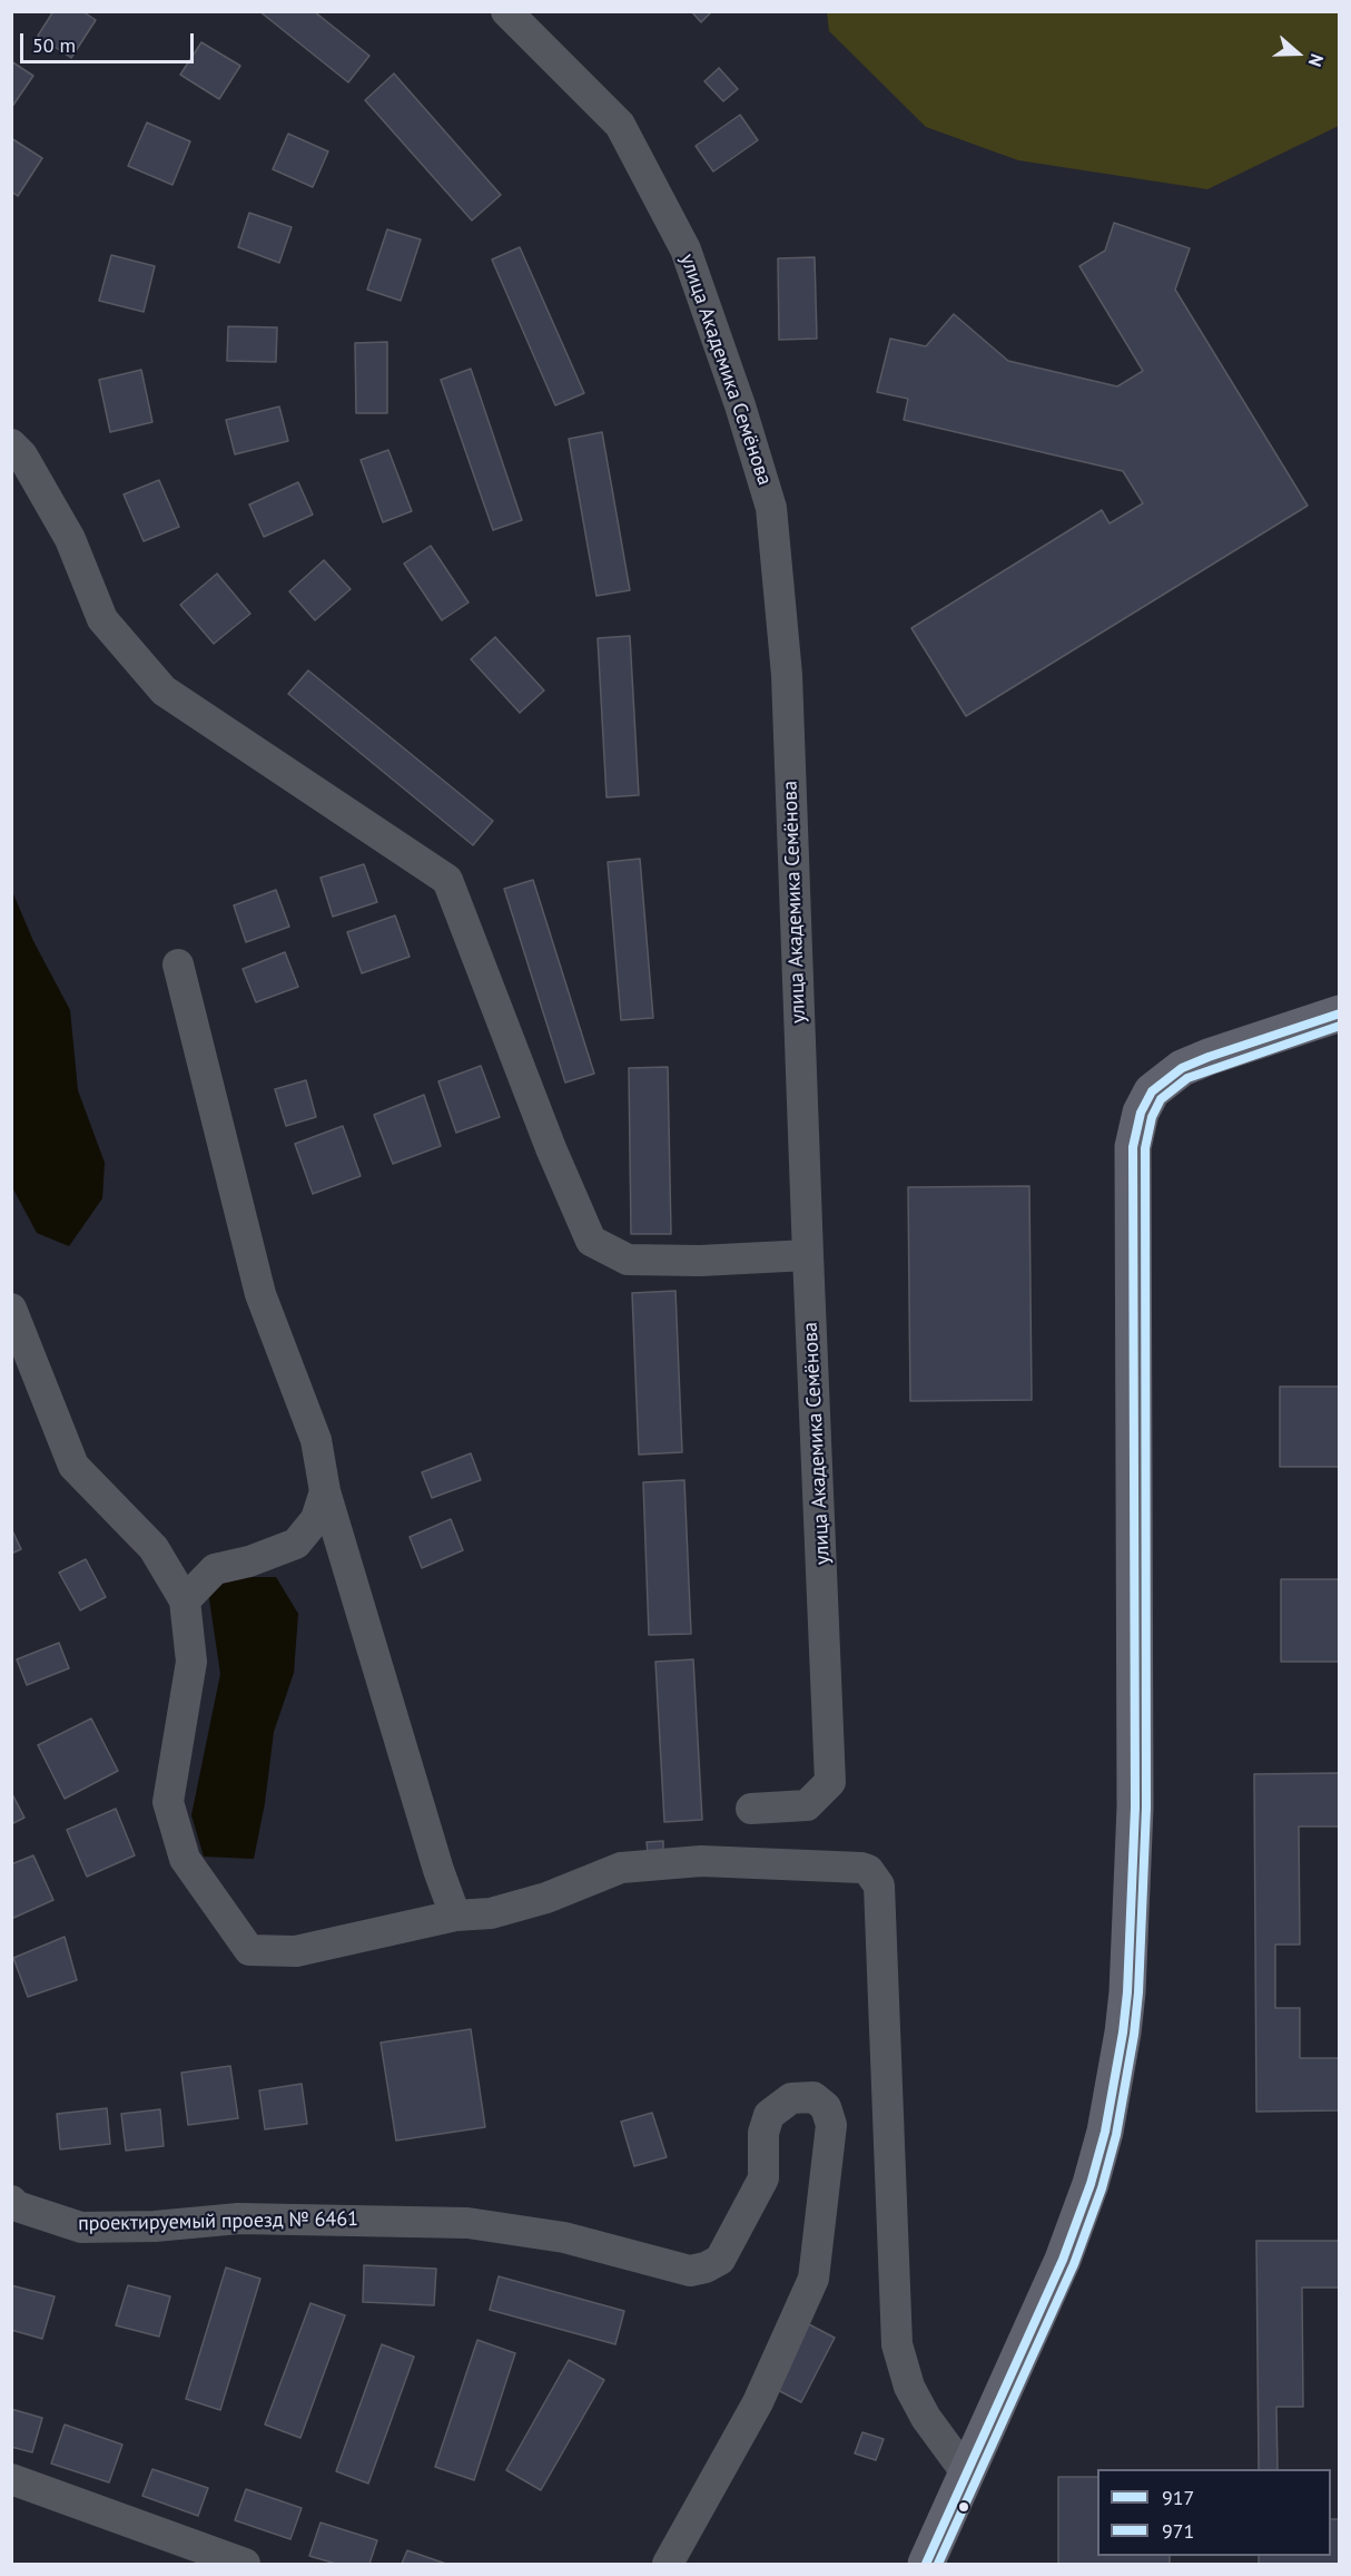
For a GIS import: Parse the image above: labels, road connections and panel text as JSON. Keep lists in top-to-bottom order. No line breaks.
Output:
{"streets":{"street":["улица Академика Семёнова","проектируемый проезд № 6461"]},"lines":["transit line 917","transit line 971"],"legend":["917","971"],"scale_bar":"50 m","north":"right"}
